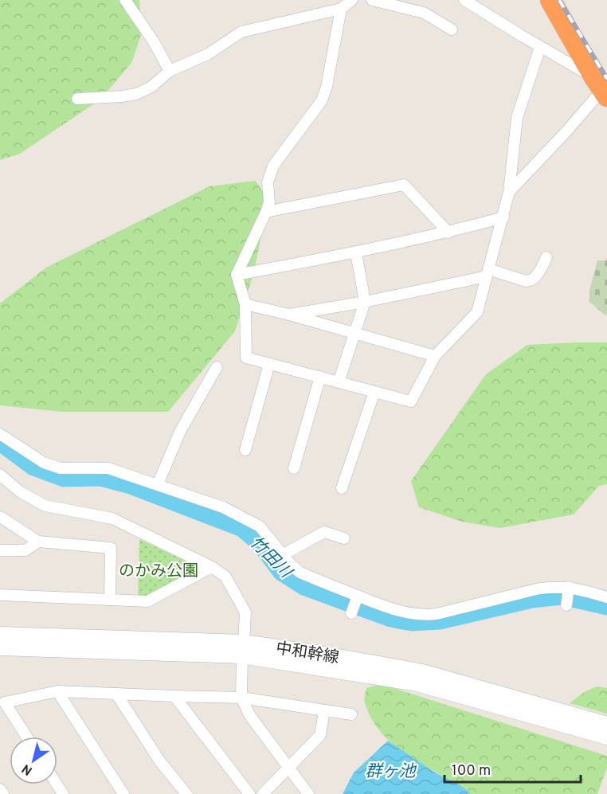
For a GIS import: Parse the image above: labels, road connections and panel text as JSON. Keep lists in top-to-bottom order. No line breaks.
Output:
{"streets":{"main road":["中和幹線"]},"water":["竹田川","群ヶ池"],"parks":["のかみ公園"],"scale_bar":"100 m","north":"bottom left"}
